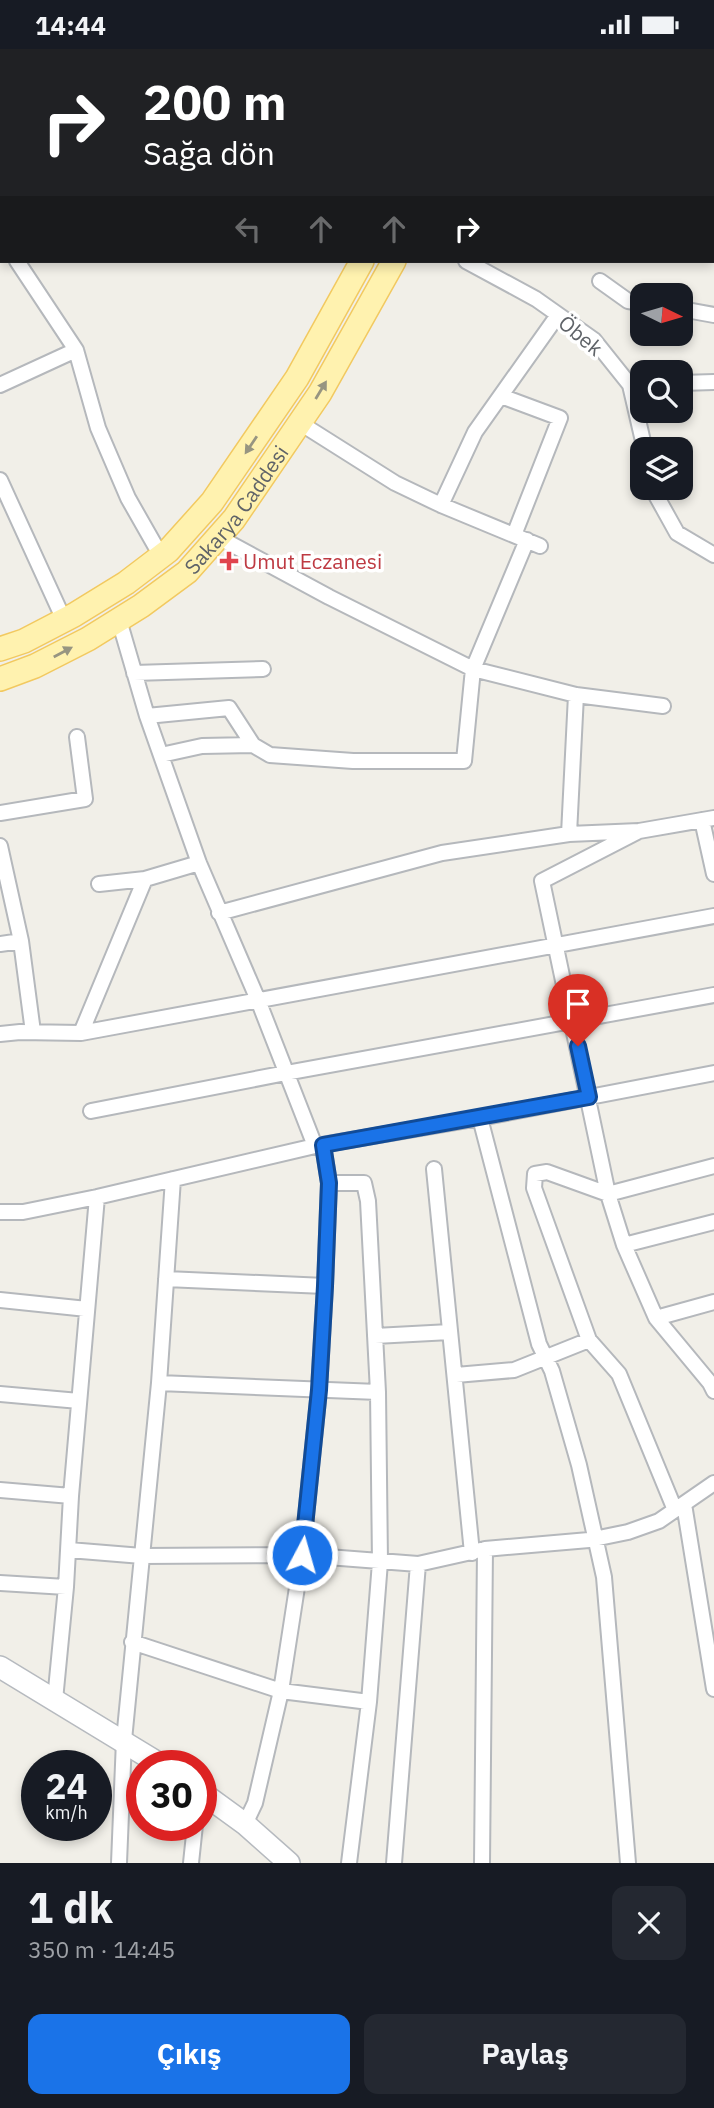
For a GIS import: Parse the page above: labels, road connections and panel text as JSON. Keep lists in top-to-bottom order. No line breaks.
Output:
{"streets":{"main road":["Sakarya Caddesi"],"street":["Öbek"]},"places":{"health":["Umut Eczanesi"]},"north":"right","page":{"status":"14:44","turn":["200 m","Sağa dön"],"speed":"24 km/h","limit":"30","heading":["1 dk","350 m · 14:45"],"buttons":["Çıkış","Paylaş"]}}
